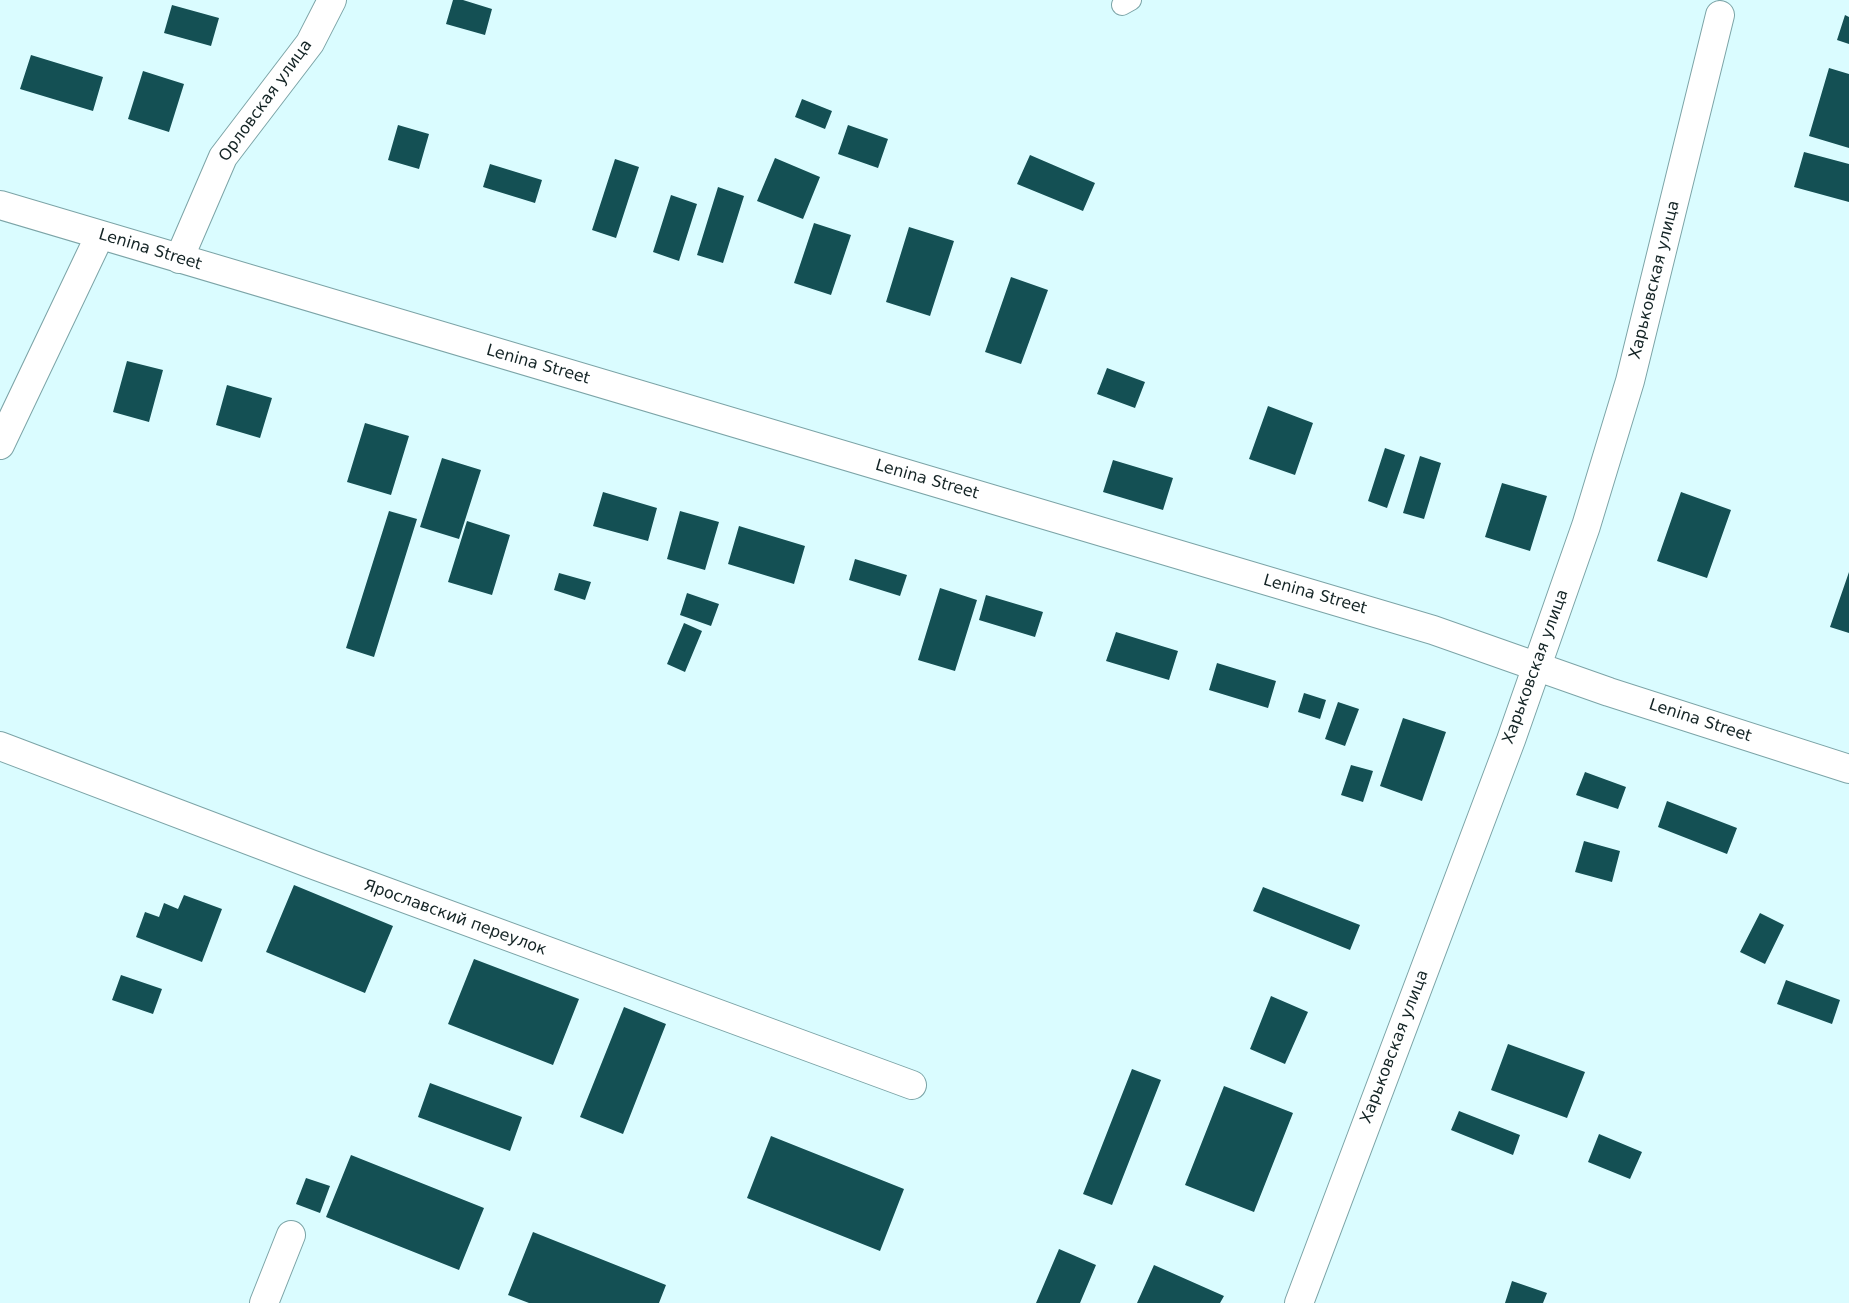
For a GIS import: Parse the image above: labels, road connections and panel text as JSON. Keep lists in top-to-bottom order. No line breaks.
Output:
{"streets":{"street":["Орловская улица","Lenina Street","Харьковская улица","Ярославский переулок"]},"crossings":[["Орловская улица","Lenina Street"],["Lenina Street","Харьковская улица"]]}
